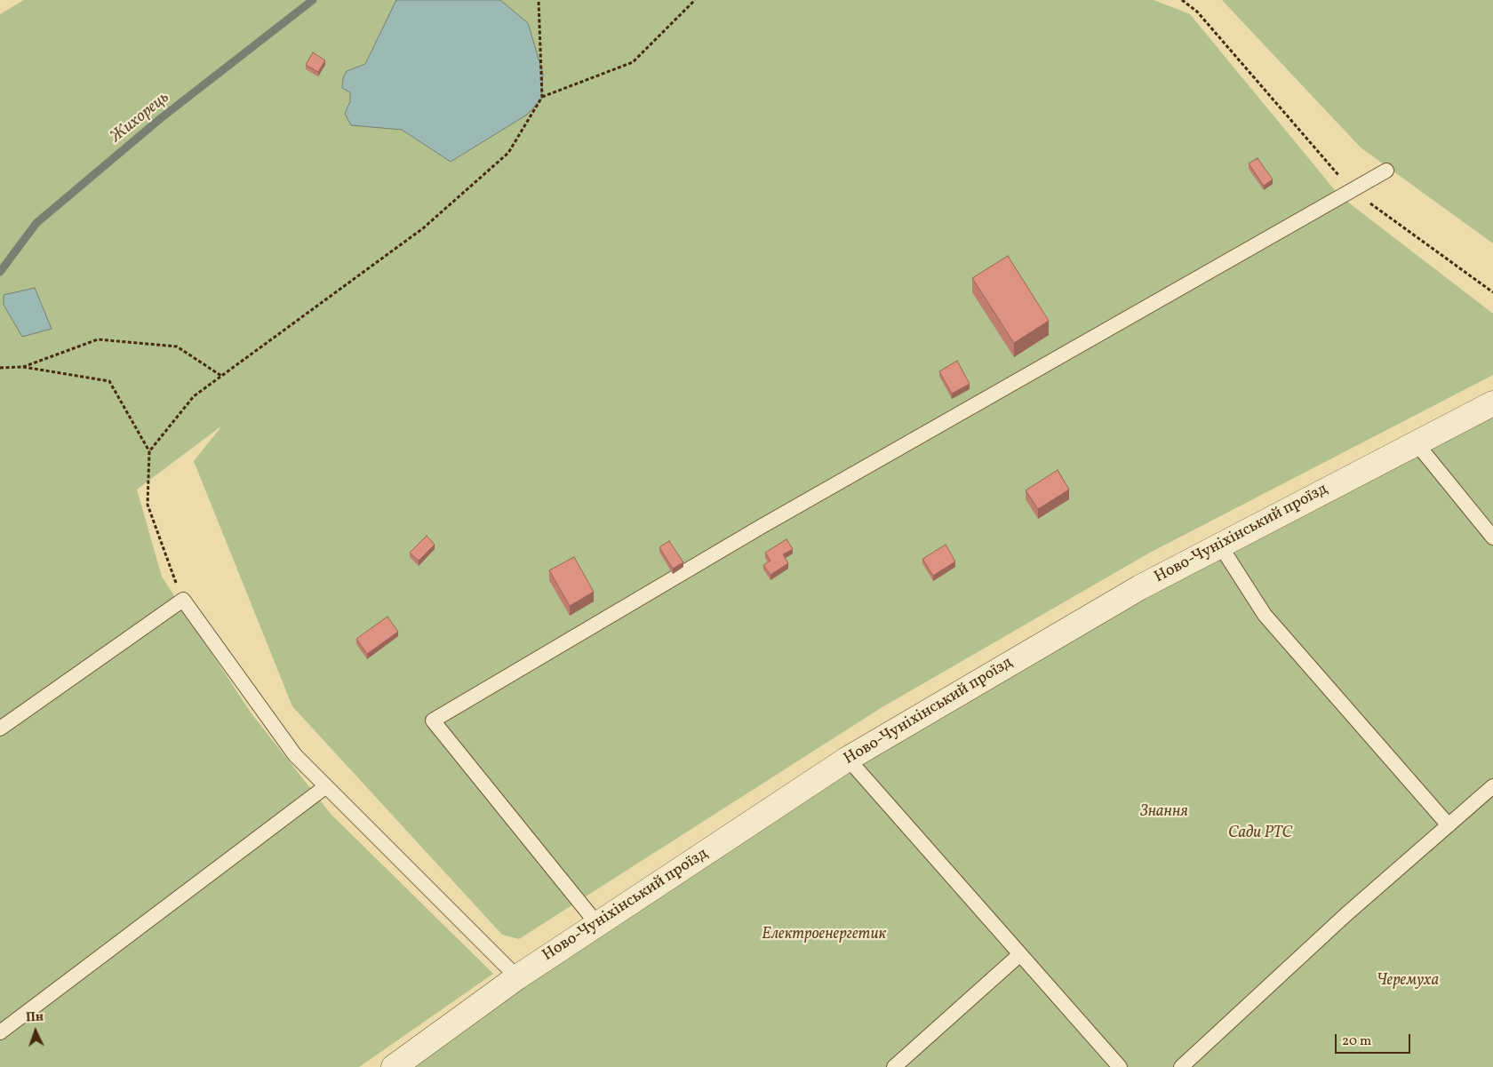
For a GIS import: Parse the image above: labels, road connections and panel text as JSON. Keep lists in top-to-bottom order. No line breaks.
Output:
{"streets":{"street":["Ново-Чуніхінський проїзд"]},"water":["Жихорець"],"parks":["Знання","Сади РТС","Електроенергетик","Черемуха"],"scale_bar":"20 m","north":"top"}
